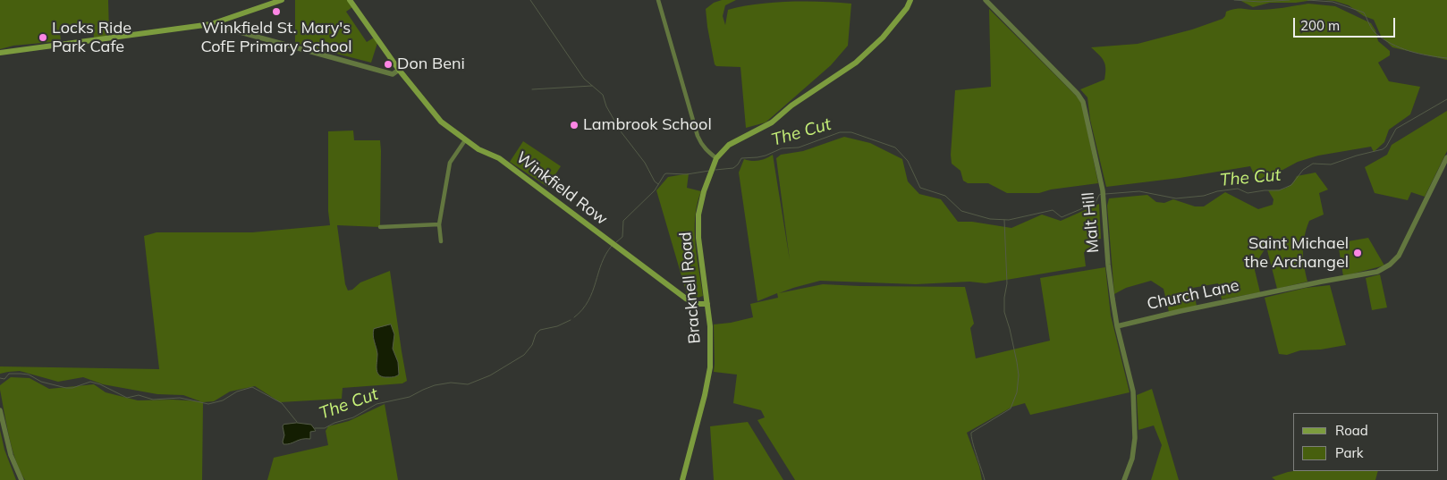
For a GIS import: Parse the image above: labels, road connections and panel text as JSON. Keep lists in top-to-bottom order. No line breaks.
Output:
{"streets":{"main road":["Winkfield Row","Bracknell Road"],"street":["Malt Hill","Church Lane"]},"crossings":[["Winkfield Row","Bracknell Road"],["Malt Hill","Church Lane"]],"water":["The Cut"],"places":["Winkfield St. Mary's CofE Primary School","Locks Ride Park Cafe","Don Beni","Lambrook School","Saint Michael the Archangel"],"legend":["Road","Park"],"scale_bar":"200 m"}
